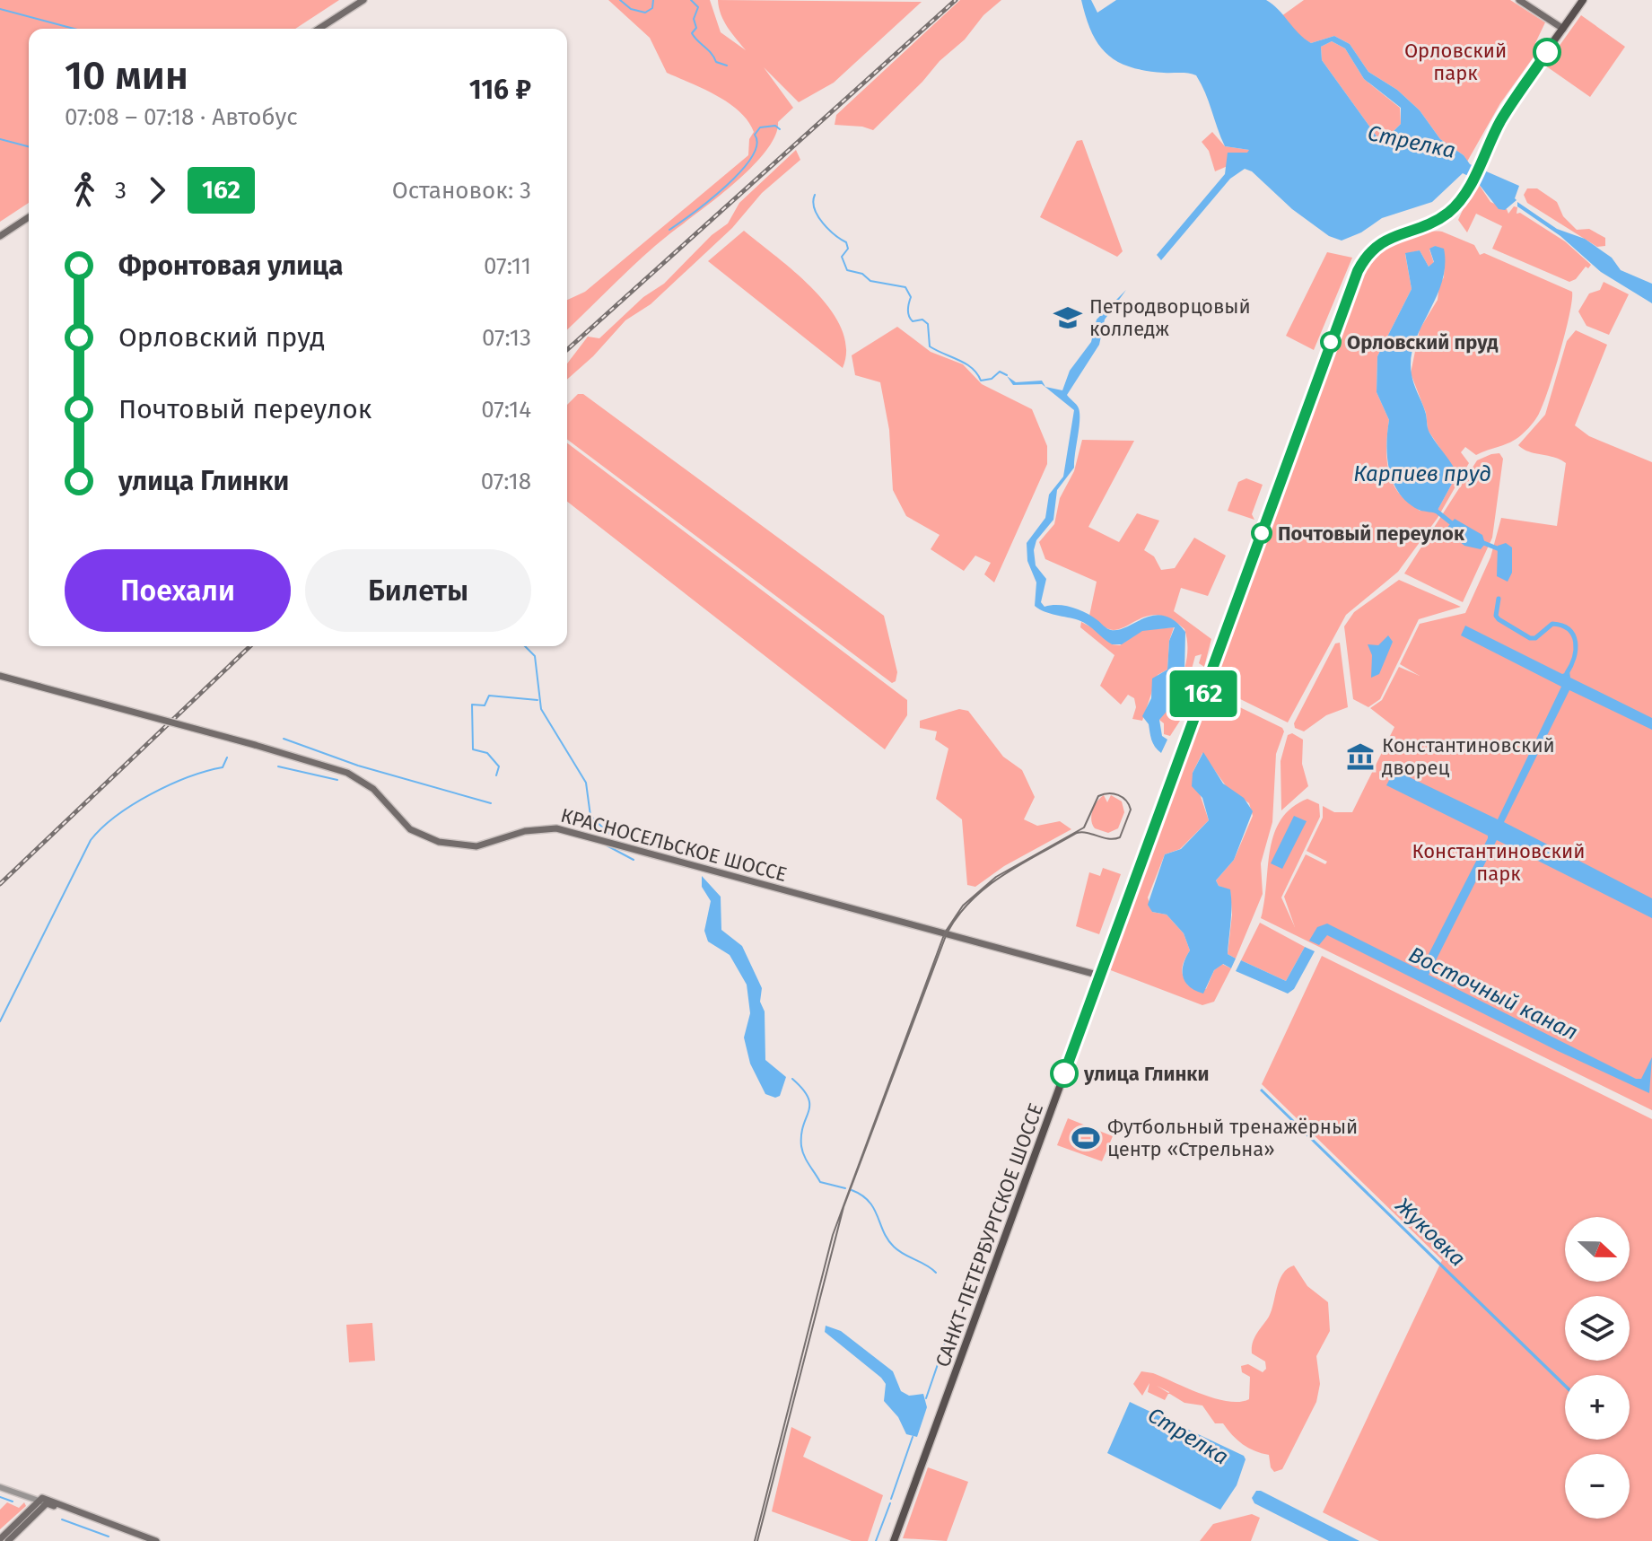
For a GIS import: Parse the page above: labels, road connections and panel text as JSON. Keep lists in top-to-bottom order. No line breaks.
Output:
{"streets":{"main road":["КРАСНОСЕЛЬСКОЕ ШОССЕ","САНКТ-ПЕТЕРБУРГСКОЕ ШОССЕ"]},"crossings":[["КРАСНОСЕЛЬСКОЕ ШОССЕ","САНКТ-ПЕТЕРБУРГСКОЕ ШОССЕ"]],"water":["Стрелка","Карпиев пруд","Восточный канал","Жуковка"],"parks":["Орловский парк","Константиновский парк"],"places":{"school or university":["Петродворцовый колледж"],"other":["Орловский пруд","Почтовый переулок","улица Глинки"],"museum":["Константиновский дворец"],"sports":["Футбольный тренажёрный центр «Стрельна»"]},"lines":["bus line 162"],"north":"right","page":{"on_map":"162","heading":["10 мин","07:08 – 07:18 · Автобус","116 ₽"],"legs":["3","162","Остановок: 3"],"list":[{"name":"Фронтовая улица","value":"07:11"},{"name":"Орловский пруд","value":"07:13"},{"name":"Почтовый переулок","value":"07:14"},{"name":"улица Глинки","value":"07:18"}],"buttons":["Поехали","Билеты"],"map_buttons":["+","−"]}}
